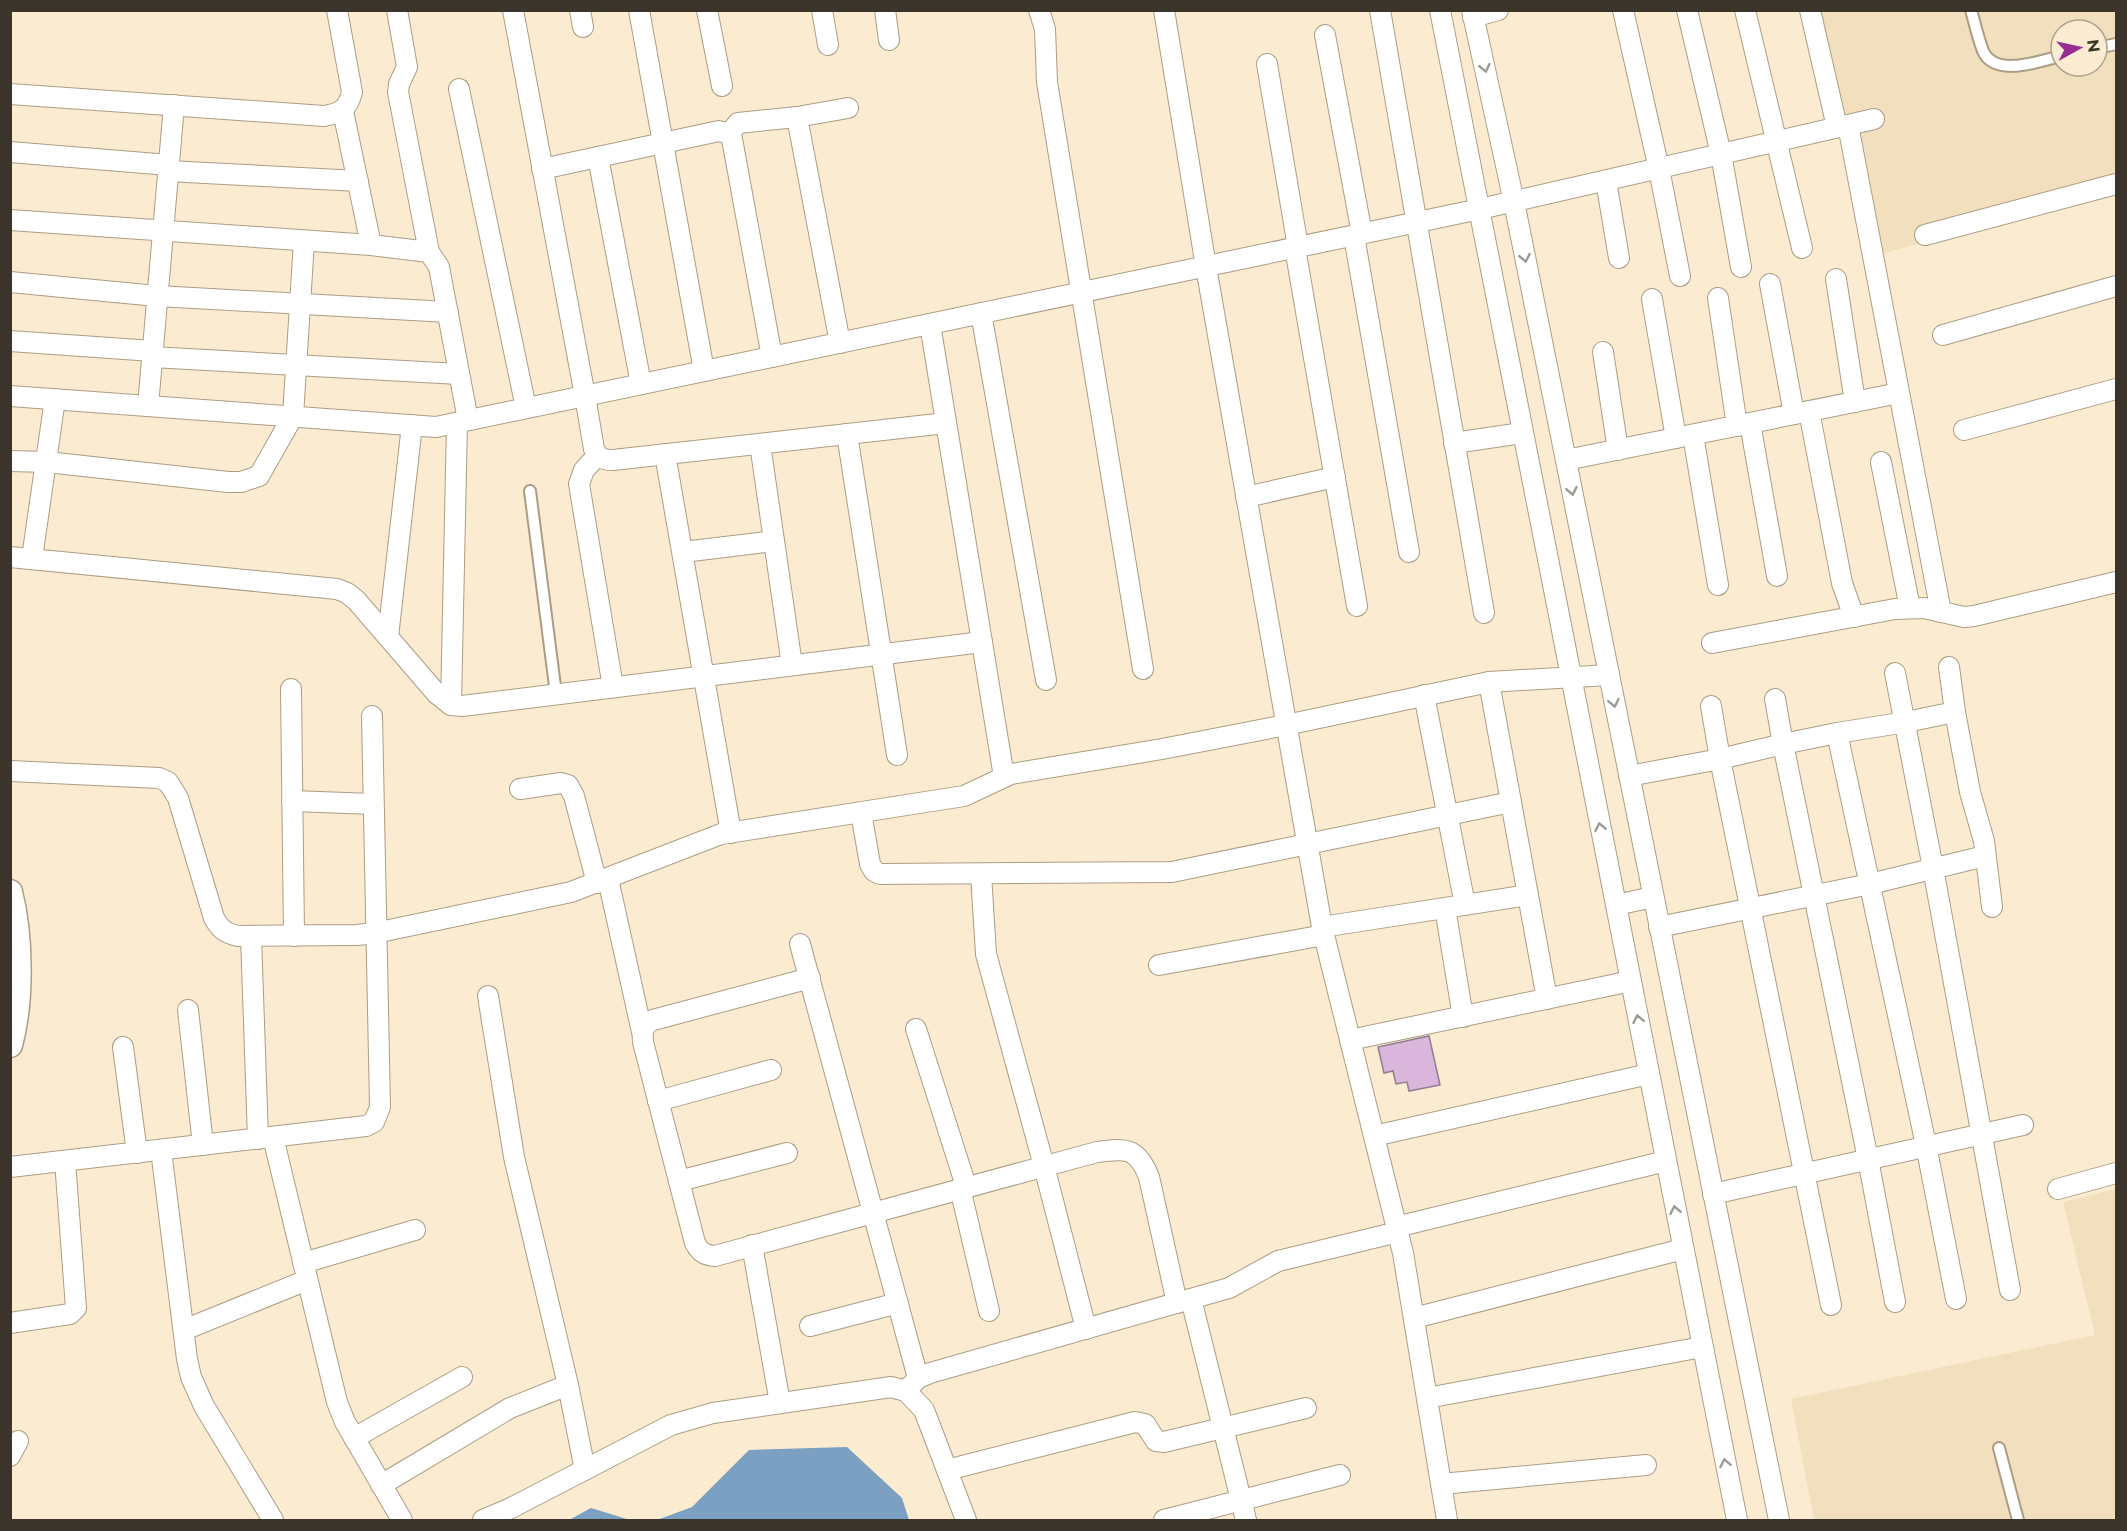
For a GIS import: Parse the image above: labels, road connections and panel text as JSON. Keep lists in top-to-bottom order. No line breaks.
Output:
{"north":"right"}
